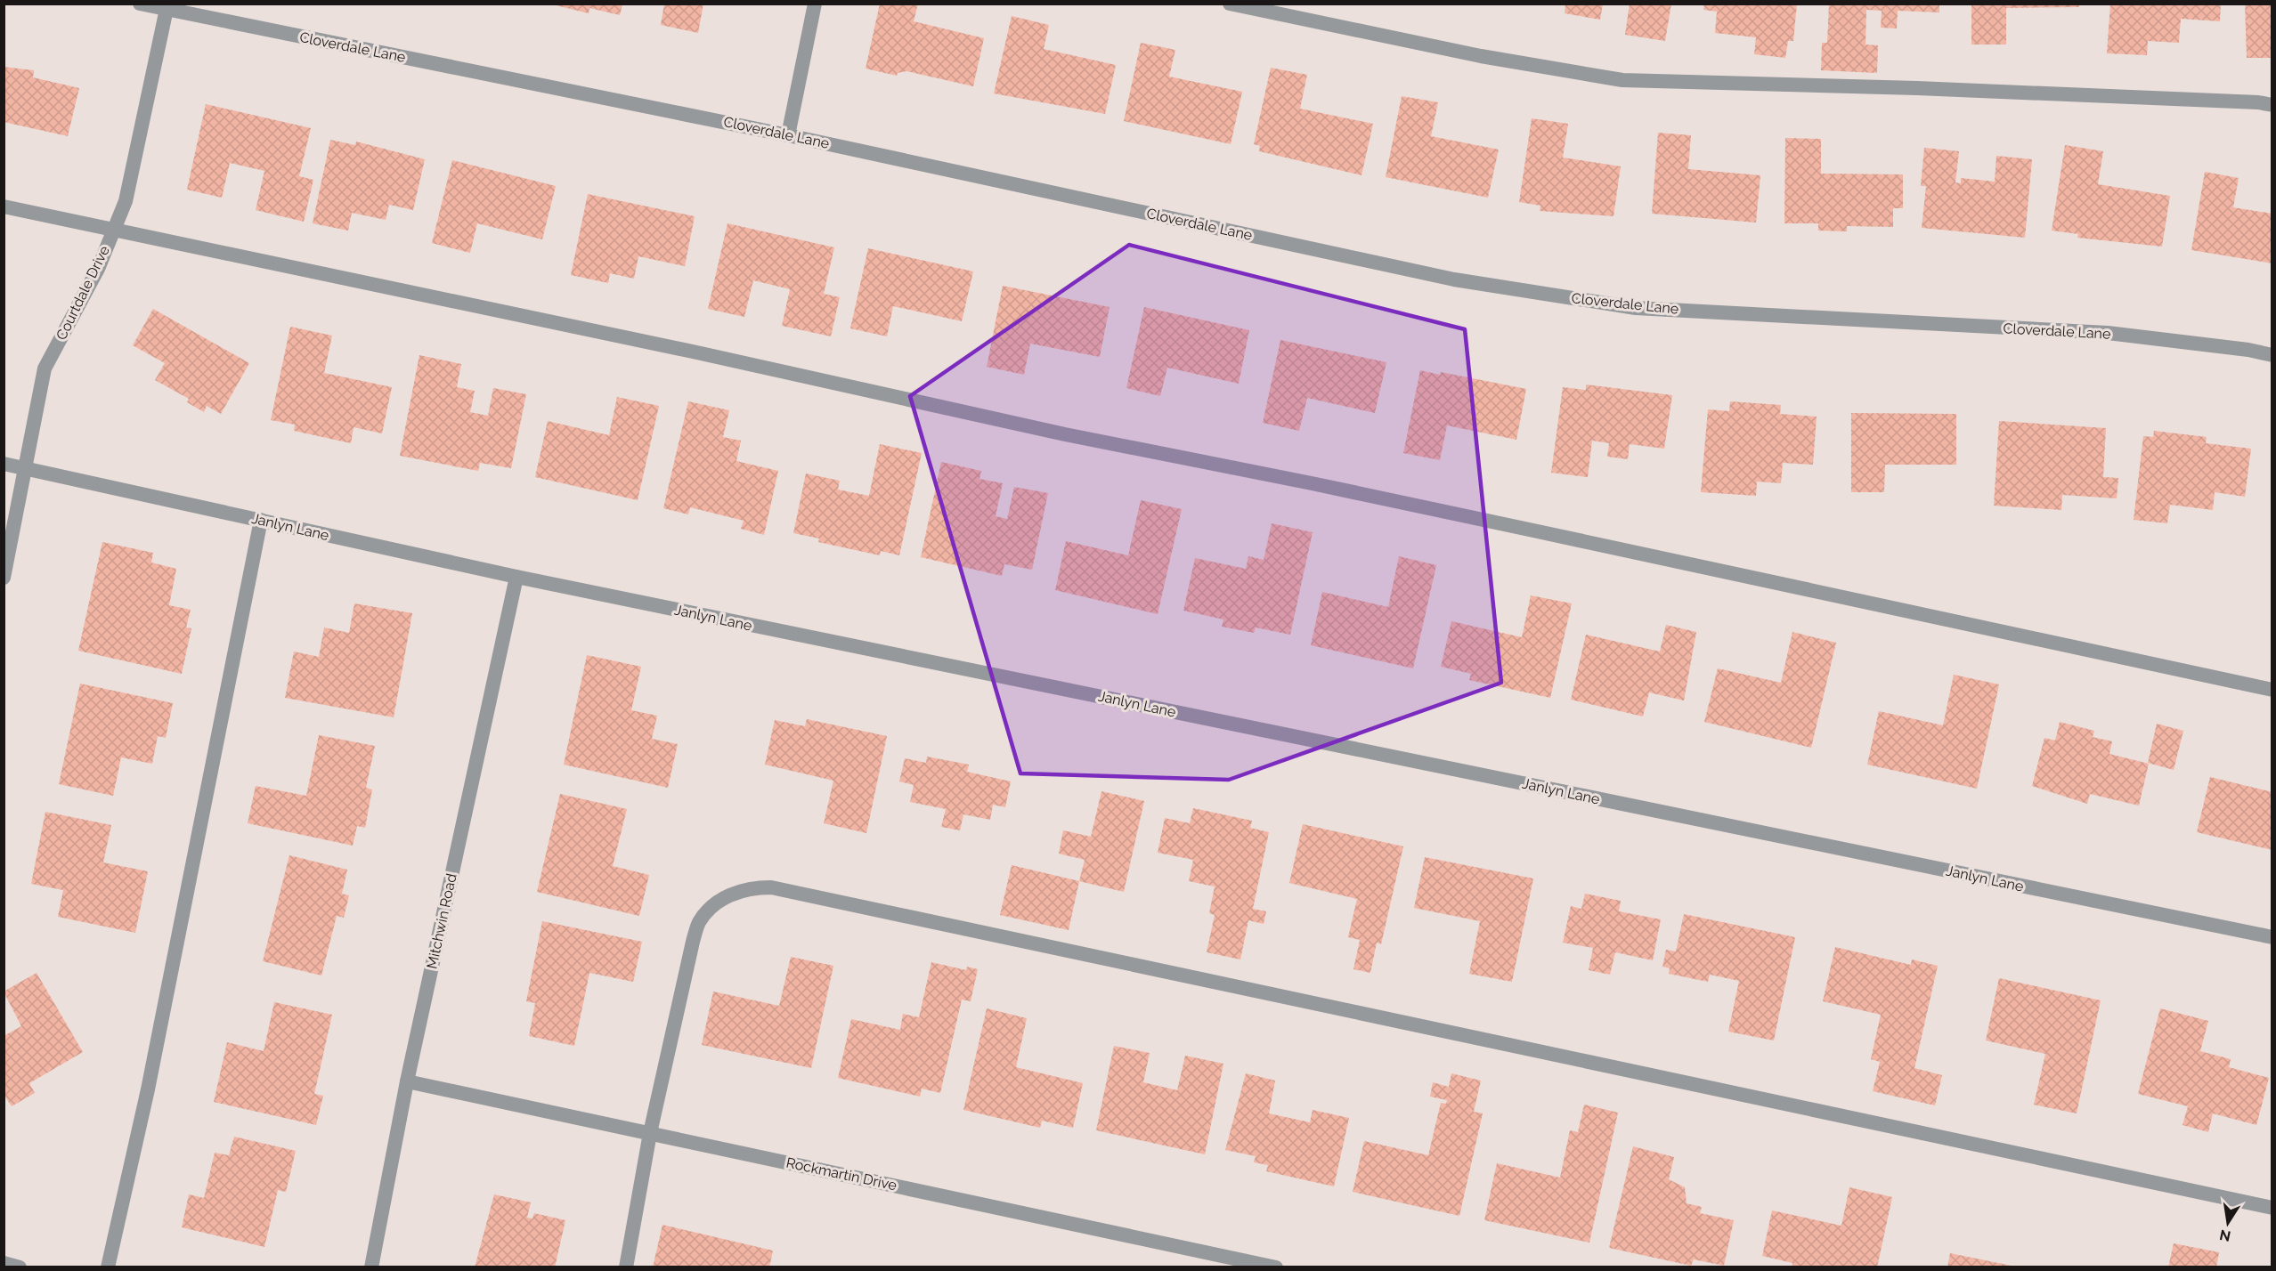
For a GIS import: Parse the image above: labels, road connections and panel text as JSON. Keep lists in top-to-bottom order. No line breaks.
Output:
{"streets":{"street":["Cloverdale Lane","Courtdale Drive","Janlyn Lane","Mitchwin Road","Rockmartin Drive"]},"crossings":[["Cloverdale Lane","Courtdale Drive"],["Courtdale Drive","Janlyn Lane"],["Janlyn Lane","Mitchwin Road"],["Mitchwin Road","Rockmartin Drive"]],"north":"bottom"}
